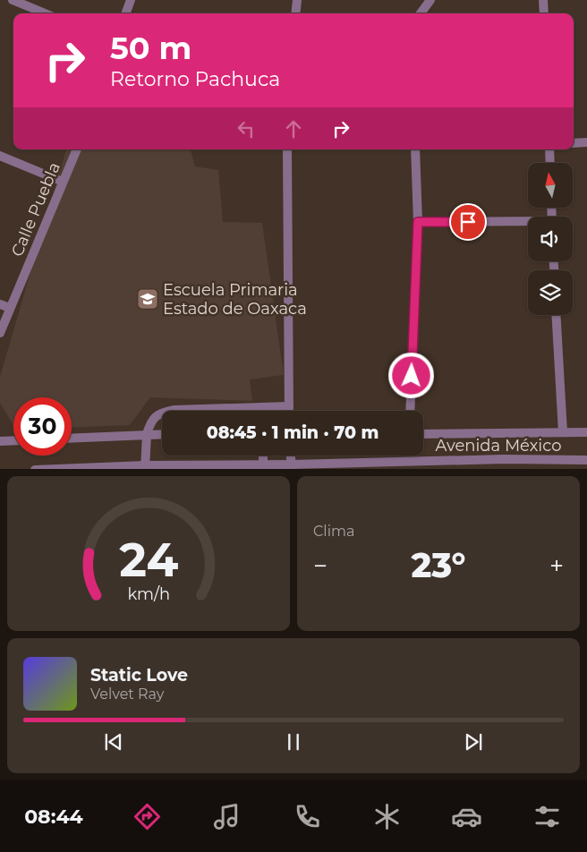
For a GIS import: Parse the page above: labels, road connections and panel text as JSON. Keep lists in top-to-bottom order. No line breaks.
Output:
{"streets":{"street":["Calle Puebla","Avenida México"]},"places":{"school or university":["Escuela Primaria Estado de Oaxaca"]},"north":"top","page":{"turn":["50 m","Retorno Pachuca"],"limit":"30","trip":"08:45 · 1 min · 70 m","tile":"Clima","heat":["−","23°","+"],"song":["Static Love","Velvet Ray"],"tabs":"08:44","gauge":["24","km/h"]}}
